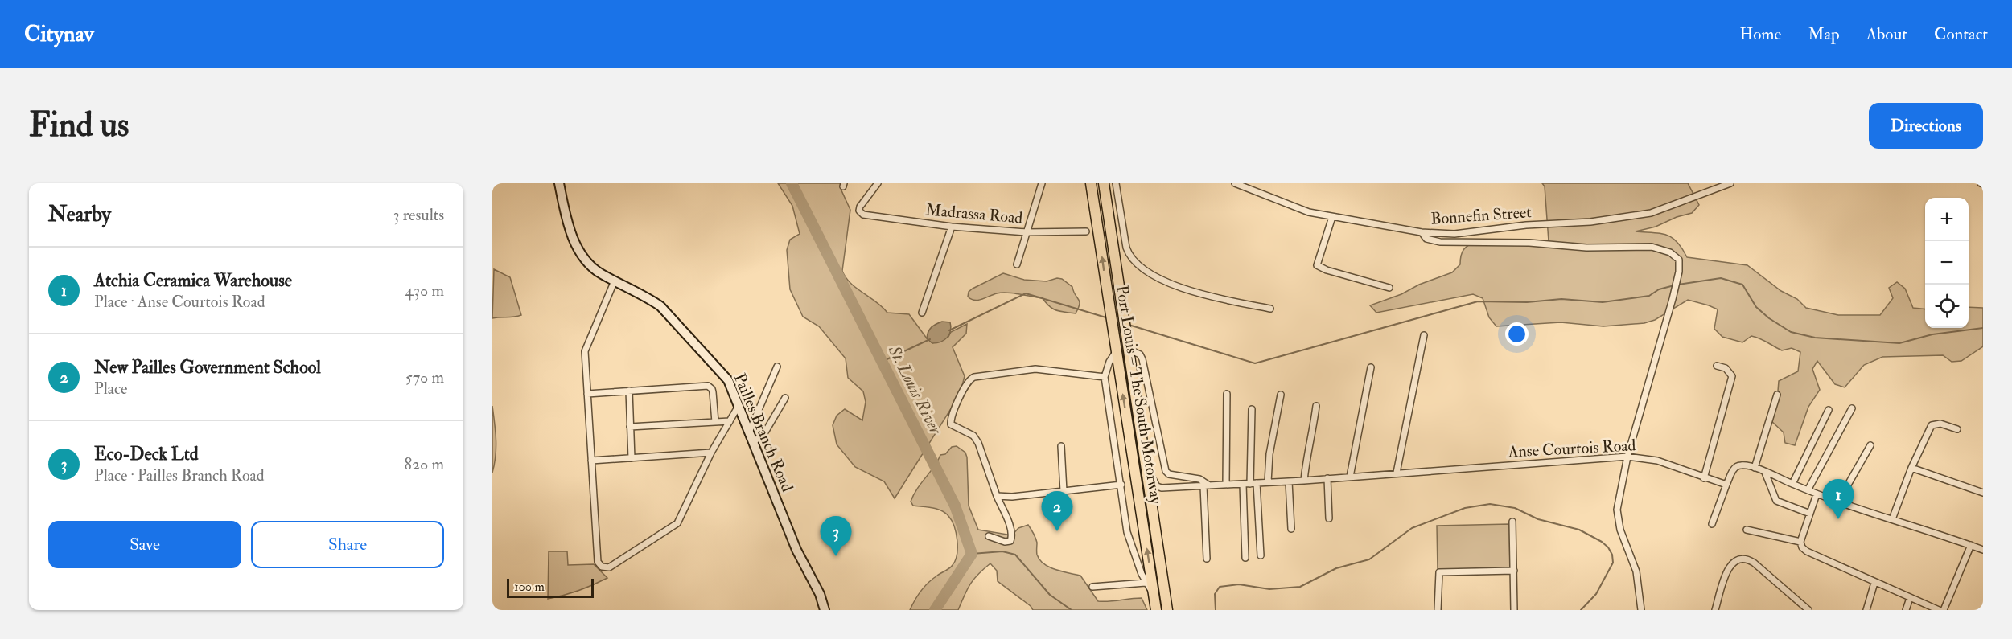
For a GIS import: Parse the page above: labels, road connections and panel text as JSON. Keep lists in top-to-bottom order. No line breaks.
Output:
{"streets":{"highway":["Port Louis – The South Motorway"],"main road":["Pailles Branch Road"],"street":["Madrassa Road","Bonnefin Street","Anse Courtois Road"]},"water":["St. Louis River"],"scale_bar":"100 m","page":{"header":"Citynav","nav":["Home","Map","About","Contact"],"buttons":["Directions",["Save","Share"]],"title":"Find us","heading":["Nearby","3 results"],"map_buttons":["+","−"],"list":[{"mark":"1","name":"Atchia Ceramica Warehouse","note":"Place · Anse Courtois Road","value":"430 m"},{"mark":"2","name":"New Pailles Government School","note":"Place","value":"570 m"},{"mark":"3","name":"Eco-Deck Ltd","note":"Place · Pailles Branch Road","value":"820 m"}],"pins":["1","2","3"],"scale":"100 m"}}
